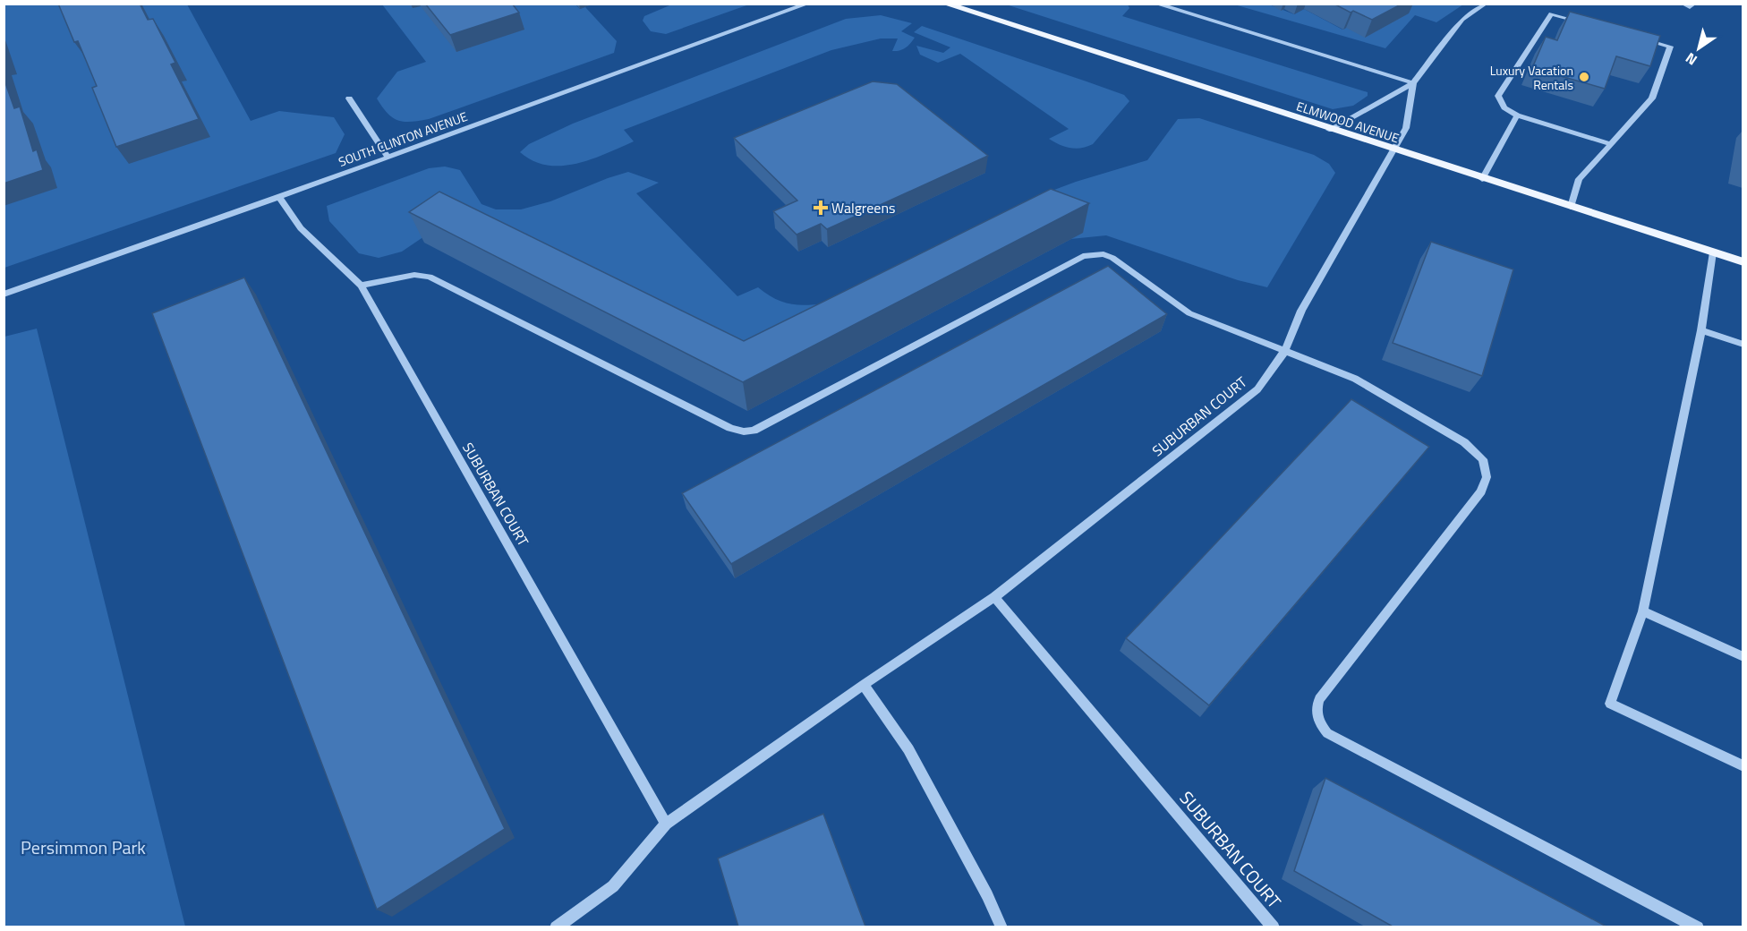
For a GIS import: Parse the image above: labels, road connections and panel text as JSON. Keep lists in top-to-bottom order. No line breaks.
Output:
{"streets":{"main road":["ELMWOOD AVENUE"],"street":["SOUTH CLINTON AVENUE","SUBURBAN COURT"]},"crossings":[["ELMWOOD AVENUE","SUBURBAN COURT"],["SOUTH CLINTON AVENUE","SUBURBAN COURT"]],"parks":["Persimmon Park"],"places":{"other":["Luxury Vacation Rentals"],"health":["Walgreens"]},"north":"bottom left"}
